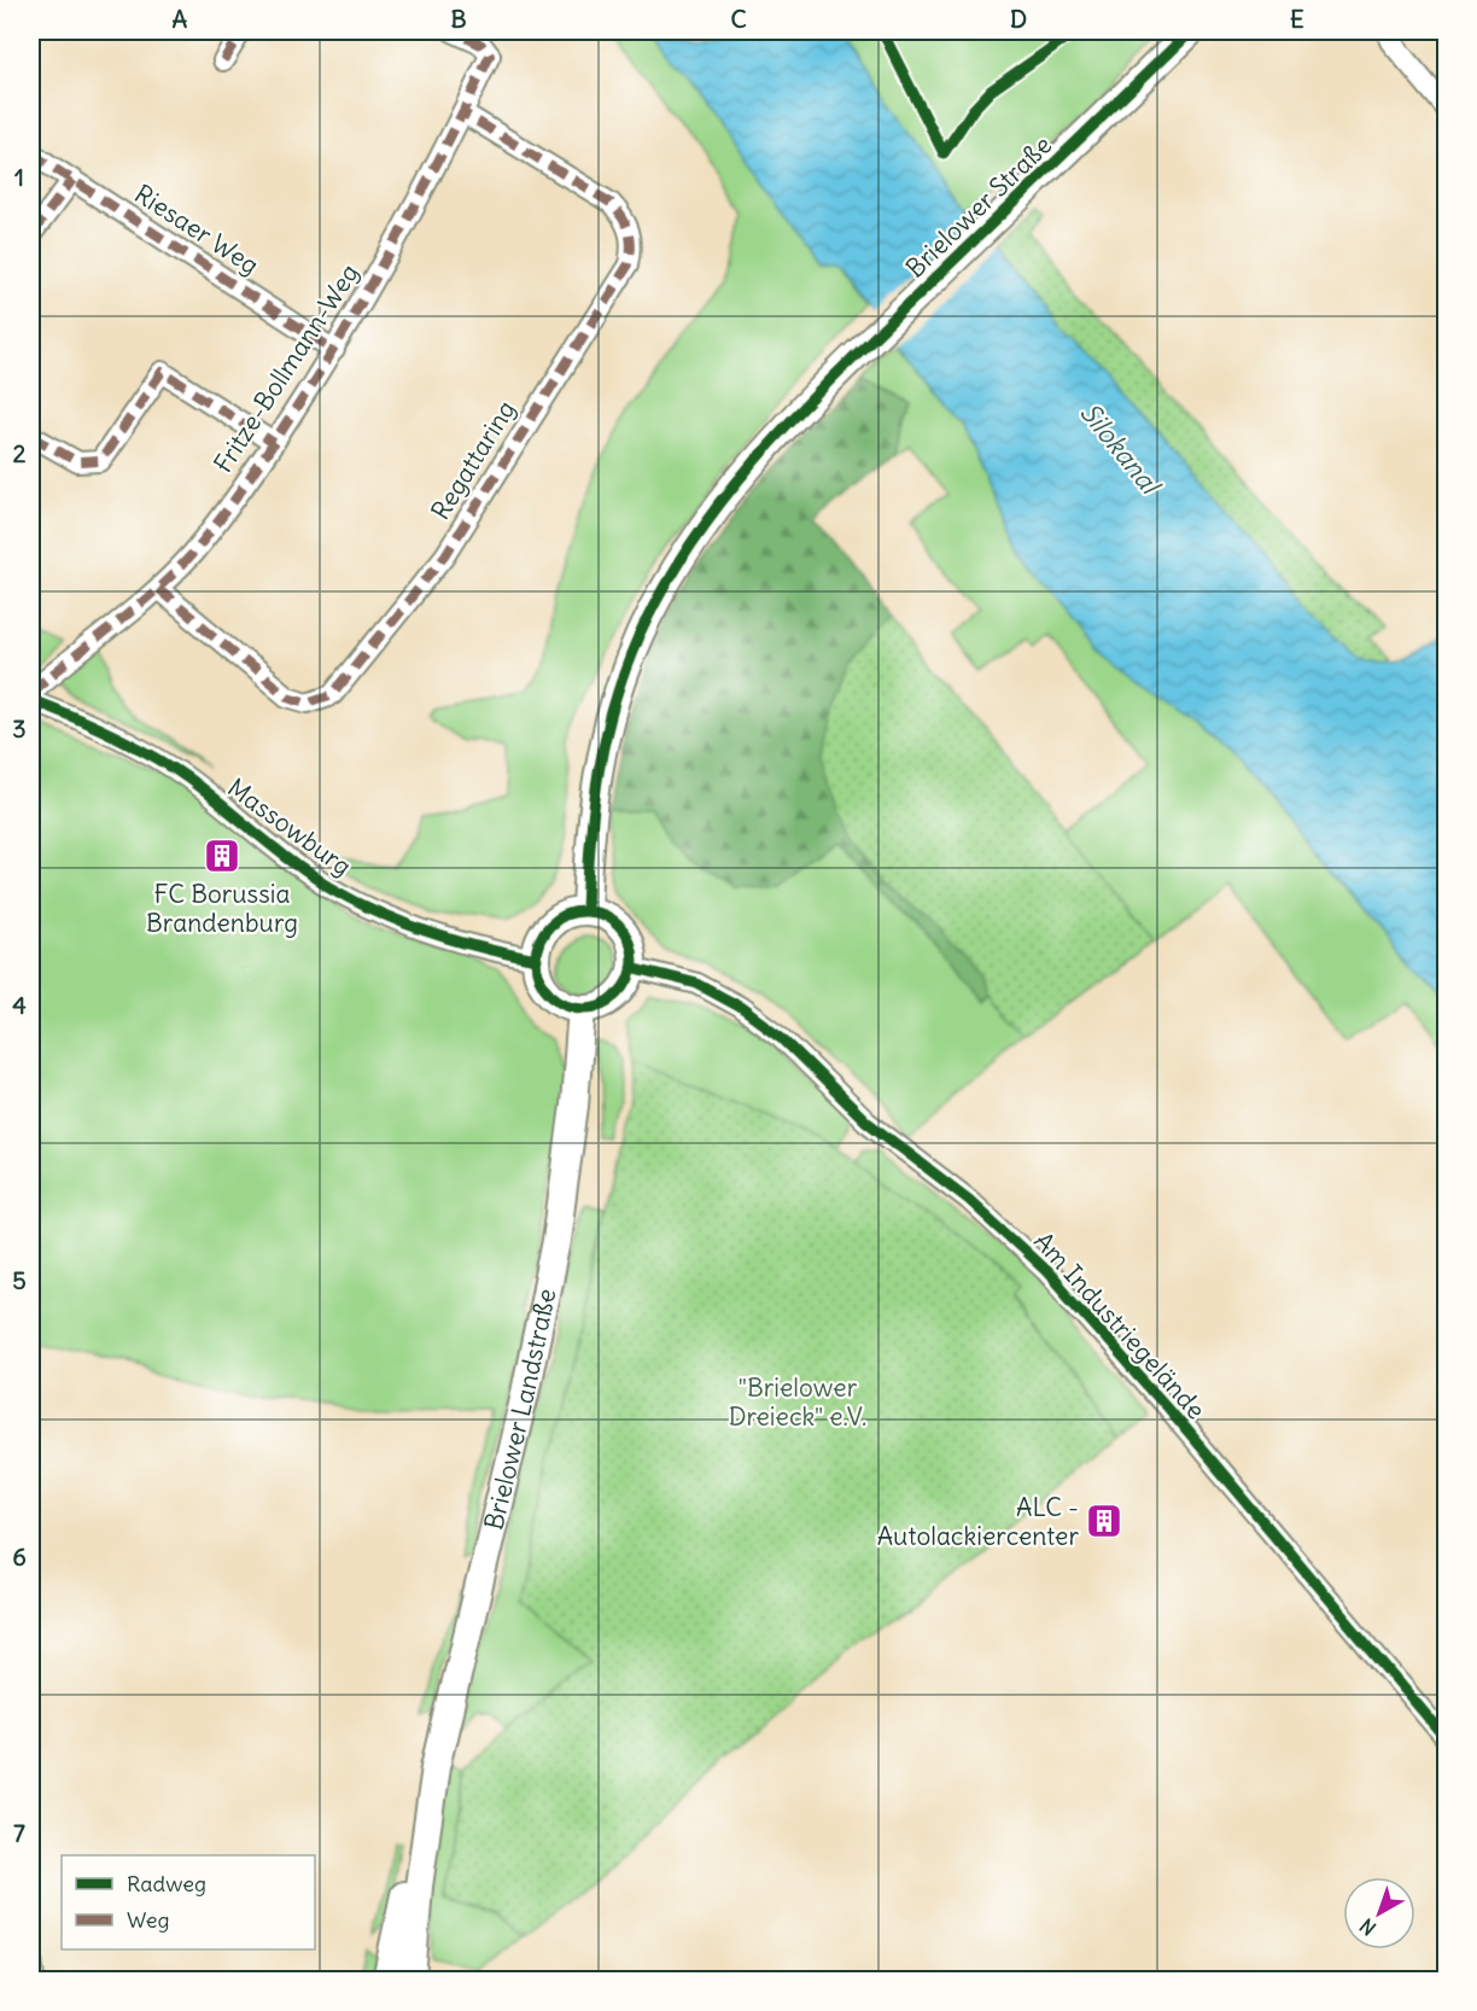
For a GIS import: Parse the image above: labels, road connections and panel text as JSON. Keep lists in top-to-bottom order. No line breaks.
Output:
{"streets":{"main road":["Brielower Straße","Brielower Landstraße"],"street":["Riesaer Weg","Fritze-Bollmann-Weg","Regattaring","Massowburg","Am Industriegelände"]},"crossings":[["Brielower Straße","Massowburg"],["Brielower Straße","Am Industriegelände"],["Brielower Straße","Brielower Landstraße"],["Riesaer Weg","Fritze-Bollmann-Weg"],["Fritze-Bollmann-Weg","Regattaring"],["Massowburg","Am Industriegelände"],["Massowburg","Brielower Landstraße"],["Am Industriegelände","Brielower Landstraße"]],"water":["Silokanal"],"parks":["\"Brielower Dreieck\" e.V."],"places":{"building":["FC Borussia Brandenburg","ALC - Autolackiercenter"]},"legend":["Radweg","Weg"],"north":"bottom left","grid":{"columns":["A","B","C","D","E"],"rows":["1","2","3","4","5","6","7"]}}
